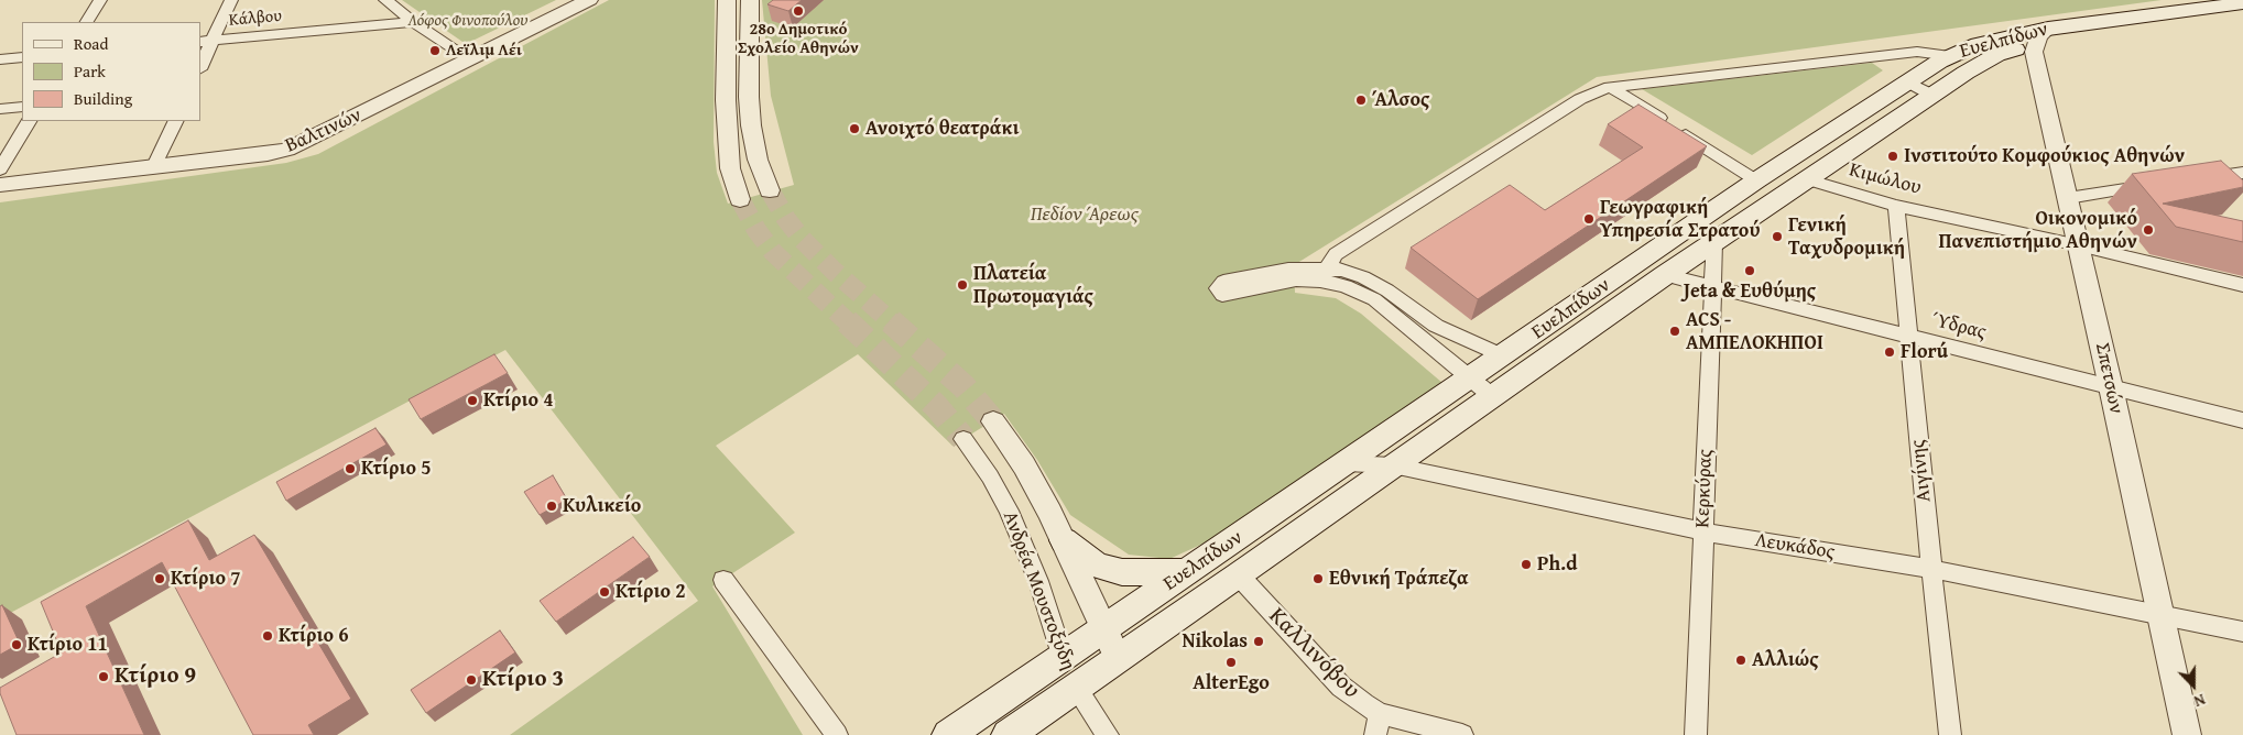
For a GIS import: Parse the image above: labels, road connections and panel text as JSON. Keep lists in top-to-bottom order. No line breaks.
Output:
{"streets":{"main road":["Ευελπίδων"],"street":["Κάλβου","Βαλτινών","Κιμώλου","Ύδρας","Σπετσών","Αιγίνης","Κερκύρας","Λευκάδος","Ανδρέα Μουστοξύδη","Καλλινόβου"]},"crossings":[["Ευελπίδων","Κιμώλου"],["Ευελπίδων","Ύδρας"],["Ευελπίδων","Σπετσών"],["Ευελπίδων","Κερκύρας"],["Ευελπίδων","Λευκάδος"],["Ευελπίδων","Ανδρέα Μουστοξύδη"],["Ευελπίδων","Καλλινόβου"],["Κιμώλου","Σπετσών"],["Κιμώλου","Αιγίνης"],["Ύδρας","Σπετσών"],["Ύδρας","Αιγίνης"],["Ύδρας","Κερκύρας"],["Σπετσών","Λευκάδος"],["Αιγίνης","Λευκάδος"],["Κερκύρας","Λευκάδος"]],"parks":["Λόφος Φινοπούλου","Πεδίον Άρεως"],"places":["28ο Δημοτικό Σχολείο Αθηνών","Λεϊλιμ Λέι","Άλσος","Ανοιχτό θεατράκι","Ινστιτούτο Κομφούκιος Αθηνών","Γεωγραφική Υπηρεσία Στρατού","Οικονομικό Πανεπιστήμιο Αθηνών","Γενική Ταχυδρομική","Jeta & Ευθύμης","Πλατεία Πρωτομαγιάς","ACS - ΑΜΠΕΛΟΚΗΠΟΙ","Florú","Κτίριο 4","Κτίριο 5","Κυλικείο","Ph.d","Κτίριο 7","Εθνική Τράπεζα","Κτίριο 2","Κτίριο 6","Nikolas","Κτίριο 11","Αλλιώς","AlterEgo","Κτίριο 9","Κτίριο 3"],"legend":["Road","Park","Building"],"north":"bottom"}
